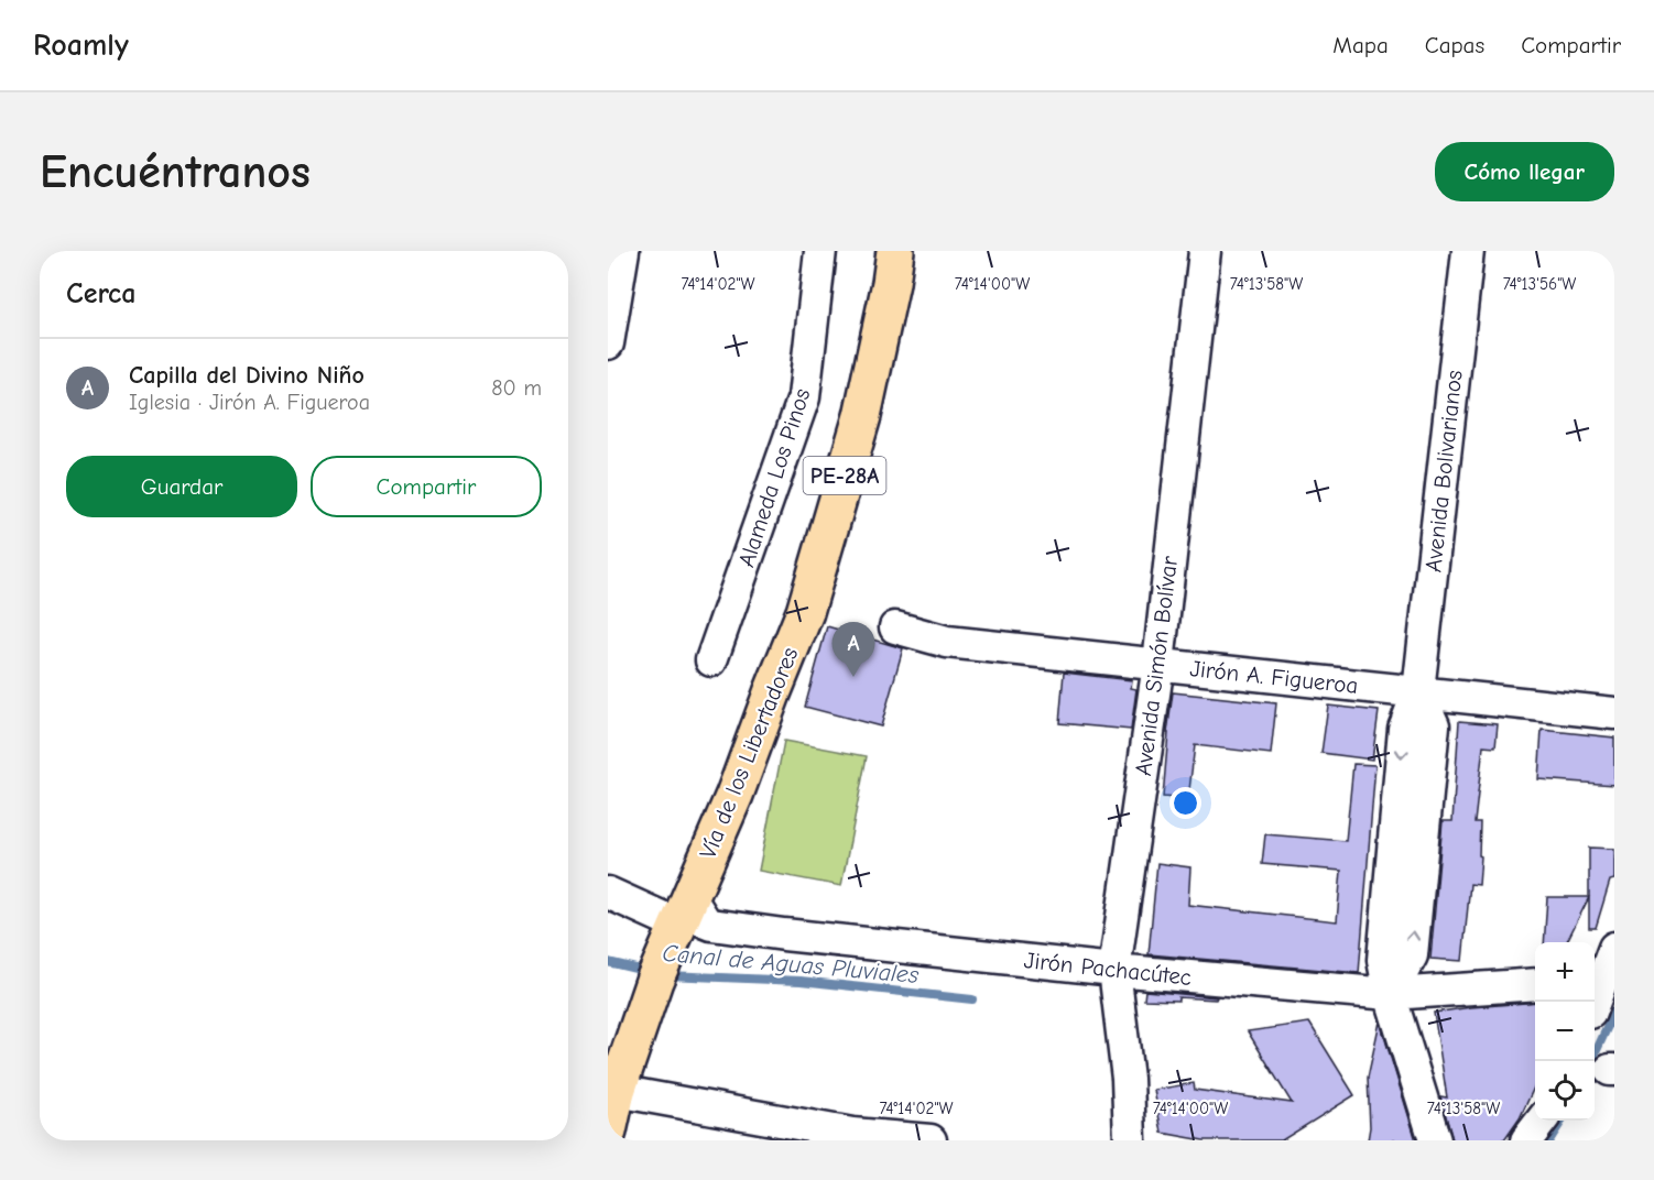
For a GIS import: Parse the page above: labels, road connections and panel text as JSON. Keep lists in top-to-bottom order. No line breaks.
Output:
{"streets":{"highway":["PE-28A","Vía de los Libertadores"],"street":["Avenida Bolivarianos","Alameda Los Pinos","Avenida Simón Bolívar","Jirón A. Figueroa","Jirón Pachacútec"]},"crossings":[["Avenida Bolivarianos","Jirón A. Figueroa"],["Avenida Bolivarianos","Jirón Pachacútec"],["Avenida Simón Bolívar","Jirón A. Figueroa"],["Avenida Simón Bolívar","Jirón Pachacútec"],["Vía de los Libertadores","Jirón Pachacútec"]],"water":["Canal de Aguas Pluviales"],"page":{"header":"Roamly","nav":["Mapa","Capas","Compartir"],"buttons":["Cómo llegar",["Guardar","Compartir"]],"title":"Encuéntranos","heading":"Cerca","list":[{"mark":"A","name":"Capilla del Divino Niño","note":"Iglesia · Jirón A. Figueroa","value":"80 m"}],"pins":"A","map_buttons":["+","−"]},"coordinates":["74°14'02\"W","74°14'00\"W","74°13'58\"W","74°13'56\"W"]}
